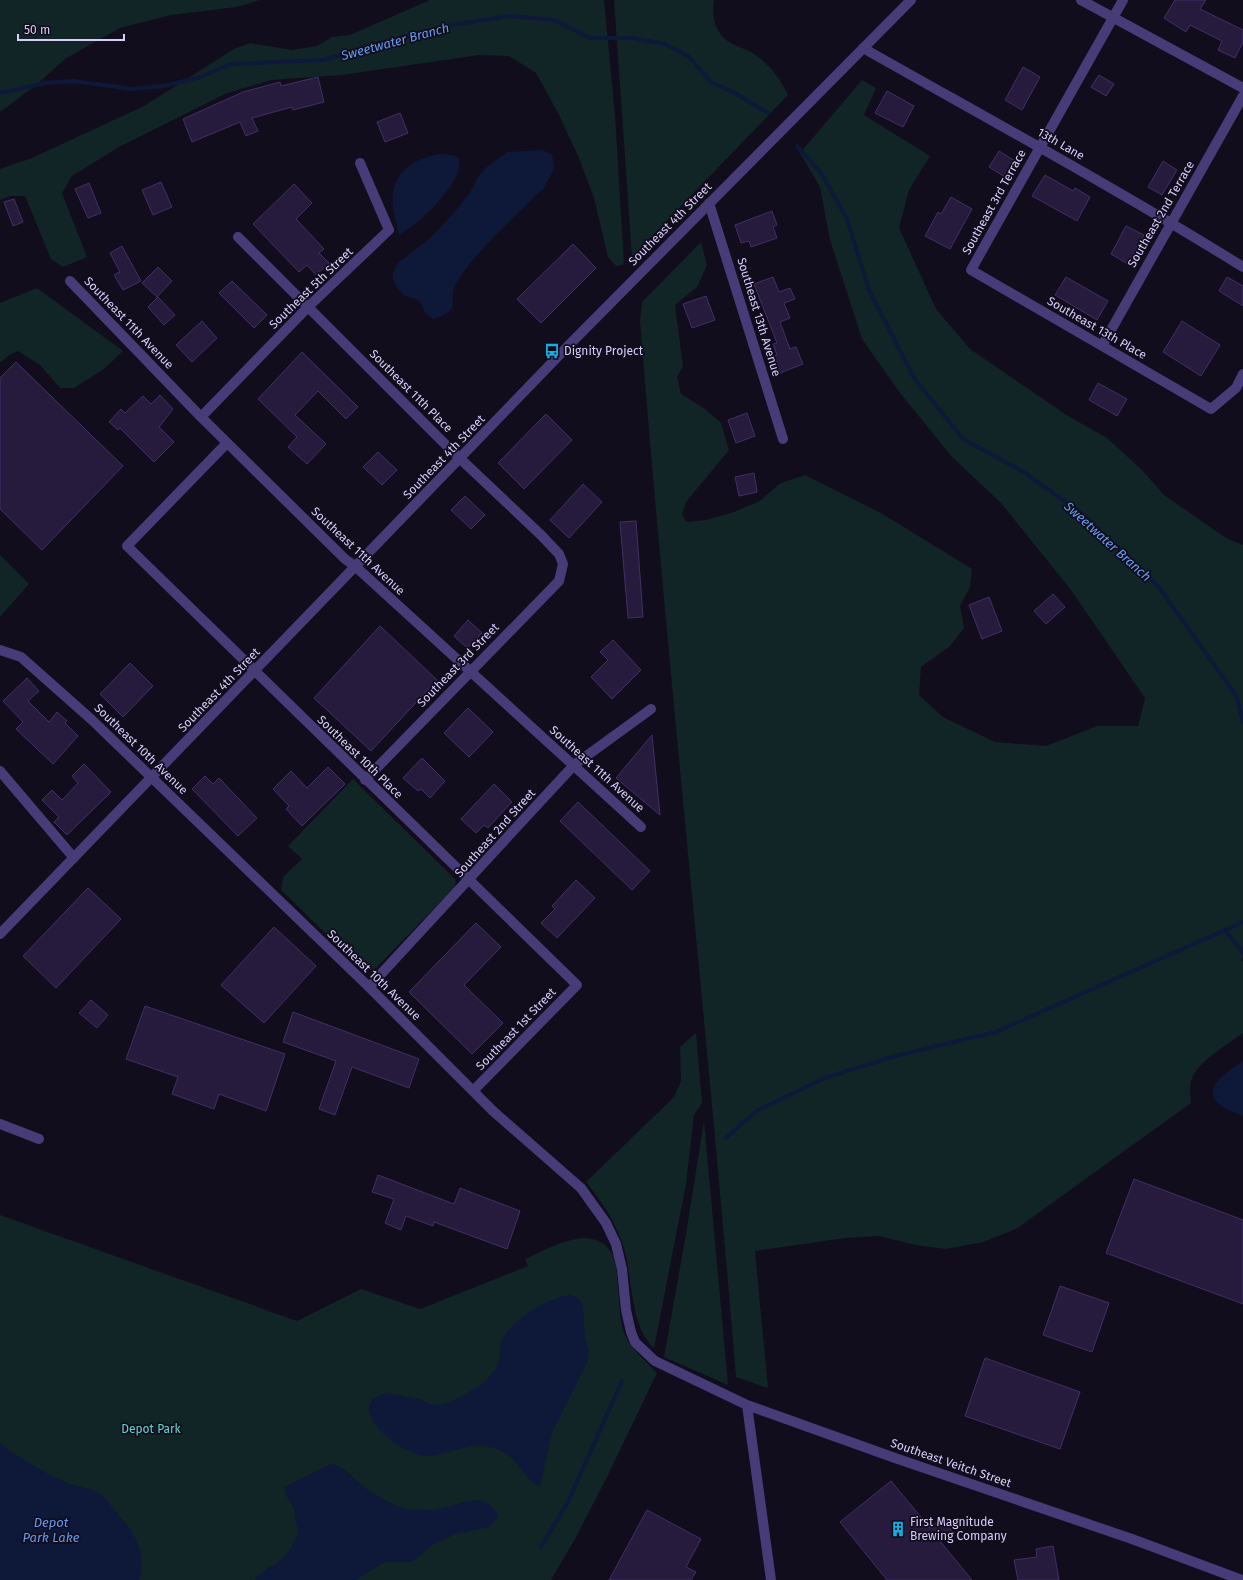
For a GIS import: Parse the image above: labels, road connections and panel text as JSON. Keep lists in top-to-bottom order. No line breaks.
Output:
{"streets":{"street":["13th Lane","Southeast 3rd Terrace","Southeast 2nd Terrace","Southeast 4th Street","Southeast 5th Street","Southeast 13th Avenue","Southeast 11th Avenue","Southeast 13th Place","Southeast 11th Place","Southeast 3rd Street","Southeast 10th Avenue","Southeast 10th Place","Southeast 2nd Street","Southeast 1st Street","Southeast Veitch Street"]},"crossings":[["13th Lane","Southeast 3rd Terrace"],["13th Lane","Southeast 2nd Terrace"],["13th Lane","Southeast 4th Street"],["Southeast 3rd Terrace","Southeast 13th Place"],["Southeast 2nd Terrace","Southeast 13th Place"],["Southeast 4th Street","Southeast 13th Avenue"],["Southeast 4th Street","Southeast 11th Avenue"],["Southeast 4th Street","Southeast 11th Place"],["Southeast 4th Street","Southeast 10th Avenue"],["Southeast 4th Street","Southeast 10th Place"],["Southeast 5th Street","Southeast 11th Avenue"],["Southeast 5th Street","Southeast 11th Place"],["Southeast 11th Avenue","Southeast 3rd Street"],["Southeast 11th Avenue","Southeast 10th Place"],["Southeast 11th Avenue","Southeast 2nd Street"],["Southeast 11th Place","Southeast 3rd Street"],["Southeast 3rd Street","Southeast 10th Place"],["Southeast 10th Avenue","Southeast 2nd Street"],["Southeast 10th Avenue","Southeast 1st Street"],["Southeast 10th Avenue","Southeast Veitch Street"],["Southeast 10th Place","Southeast 2nd Street"],["Southeast 10th Place","Southeast 1st Street"]],"water":["Sweetwater Branch","Depot Park Lake"],"parks":["Depot Park"],"places":{"bus stop":["Dignity Project"],"building":["First Magnitude Brewing Company"]},"scale_bar":"50 m"}
